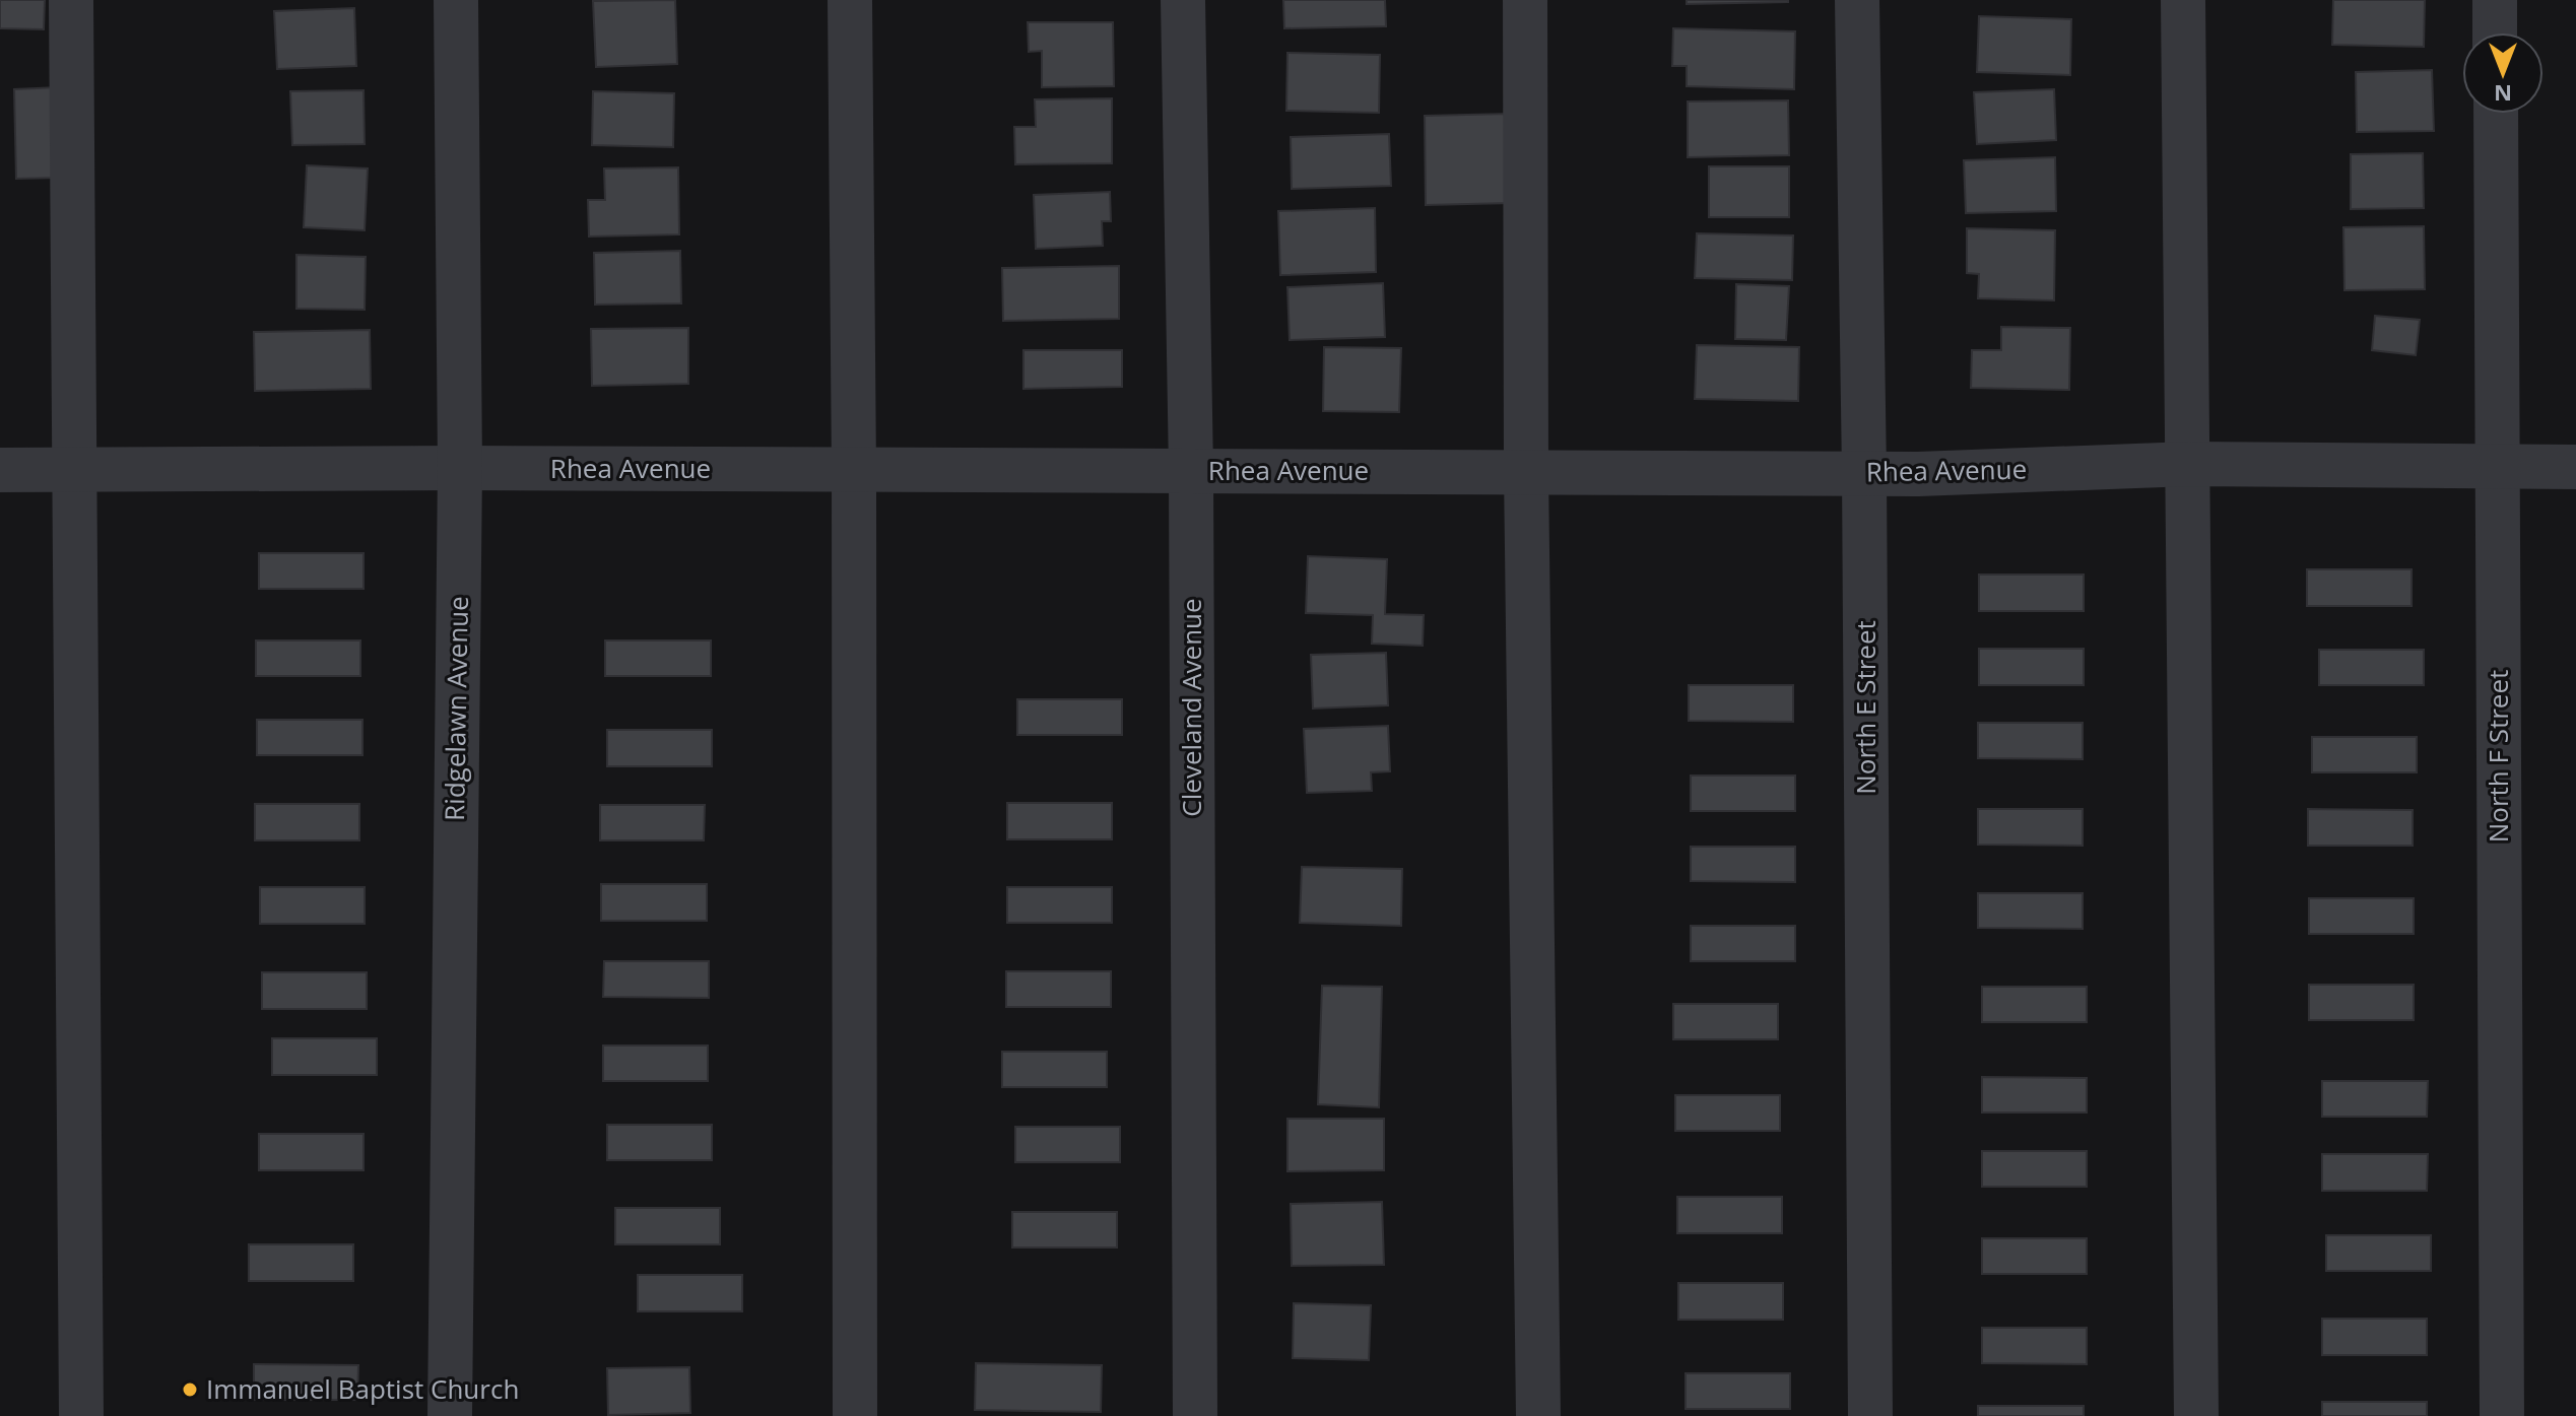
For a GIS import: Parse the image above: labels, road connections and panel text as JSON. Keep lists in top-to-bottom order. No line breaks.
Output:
{"streets":{"street":["Rhea Avenue","Cleveland Avenue","North E Street","Ridgelawn Avenue","North F Street"]},"crossings":[["Rhea Avenue","Cleveland Avenue"],["Rhea Avenue","North E Street"],["Rhea Avenue","Ridgelawn Avenue"],["Rhea Avenue","North F Street"]],"places":["Immanuel Baptist Church"],"north":"bottom"}
